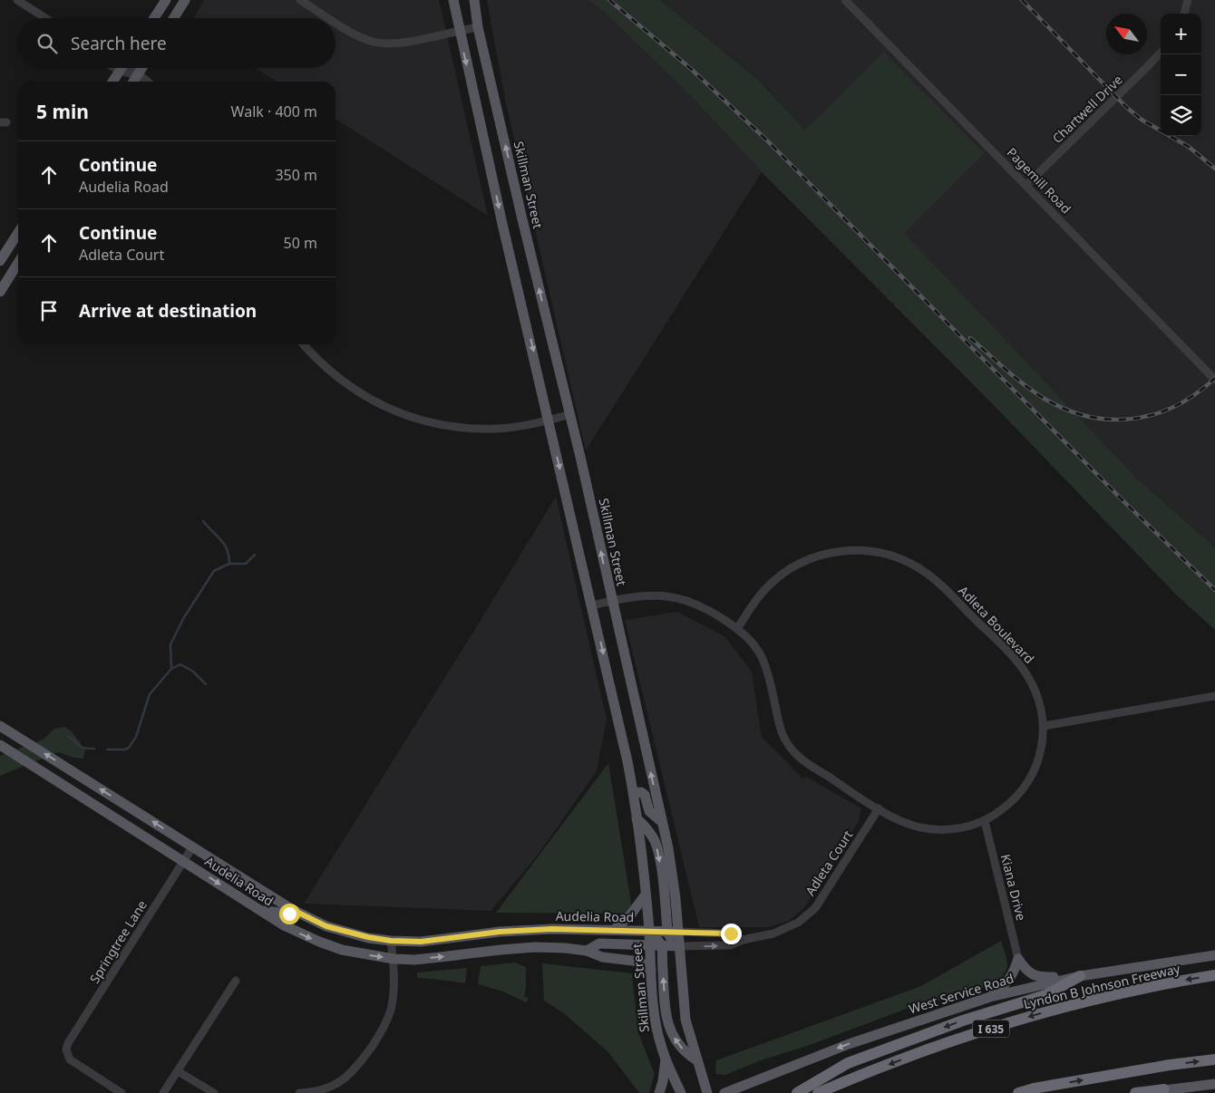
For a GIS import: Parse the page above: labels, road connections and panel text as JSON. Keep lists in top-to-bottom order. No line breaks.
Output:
{"streets":{"highway":["Lyndon B Johnson Freeway","I 635"],"main road":["Skillman Street","Audelia Road","West Service Road"],"street":["Chartwell Drive","Pagemill Road","Adleta Boulevard","Adleta Court","Kiana Drive","Springtree Lane"]},"crossings":[["Chartwell Drive","Pagemill Road"],["Skillman Street","Adleta Boulevard"],["Skillman Street","Adleta Court"],["Skillman Street","Audelia Road"],["Adleta Boulevard","Adleta Court"],["Adleta Boulevard","Kiana Drive"],["Adleta Court","Audelia Road"],["Audelia Road","Springtree Lane"]],"one_way":["West Service Road"],"north":"top left","page":{"map_buttons":["+","−"],"search":"Search here","heading":["5 min","Walk · 400 m"],"list":[["Continue","Audelia Road","350 m"],["Continue","Adleta Court","50 m"],"Arrive at destination"]}}
